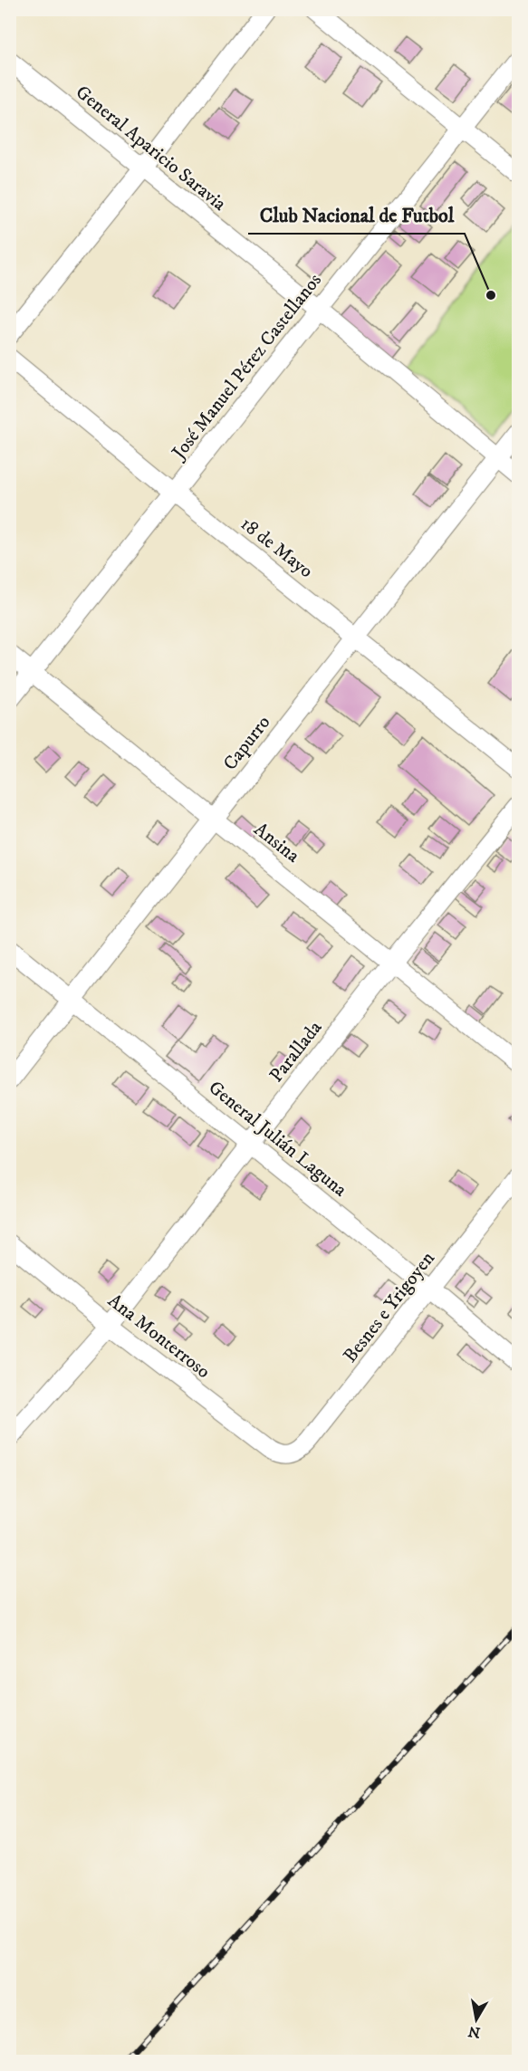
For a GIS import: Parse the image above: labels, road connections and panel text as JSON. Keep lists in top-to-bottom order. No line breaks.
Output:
{"streets":{"street":["General Aparicio Saravia","José Manuel Pérez Castellanos","18 de Mayo","Capurro","Ansina","Parallada","General Julián Laguna","Besnes e Yrigoyen","Ana Monterroso"]},"crossings":[["General Aparicio Saravia","José Manuel Pérez Castellanos"],["General Aparicio Saravia","Capurro"],["José Manuel Pérez Castellanos","18 de Mayo"],["José Manuel Pérez Castellanos","Ansina"],["18 de Mayo","Capurro"],["Capurro","Ansina"],["Capurro","General Julián Laguna"],["Ansina","Parallada"],["Parallada","General Julián Laguna"],["Parallada","Ana Monterroso"],["General Julián Laguna","Besnes e Yrigoyen"],["Besnes e Yrigoyen","Ana Monterroso"]],"places":["Club Nacional de Futbol"],"north":"bottom"}
